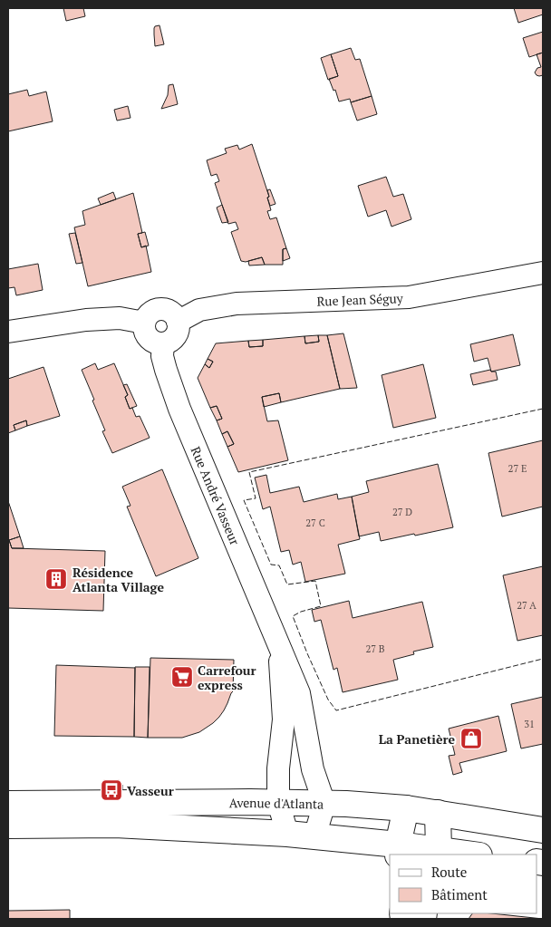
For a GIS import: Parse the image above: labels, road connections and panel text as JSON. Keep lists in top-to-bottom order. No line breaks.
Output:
{"streets":{"main road":["Avenue d'Atlanta"],"street":["Rue Jean Séguy","Rue André Vasseur"]},"crossings":[["Rue Jean Séguy","Rue André Vasseur"],["Rue André Vasseur","Avenue d'Atlanta"]],"places":{"building":["Résidence Atlanta Village"],"supermarket":["Carrefour express"],"shop":["La Panetière"],"bus stop":["Vasseur"]},"house_numbers":["27 E","27 D","27 C","27 A","27 B","31"],"legend":["Route","Bâtiment"]}
